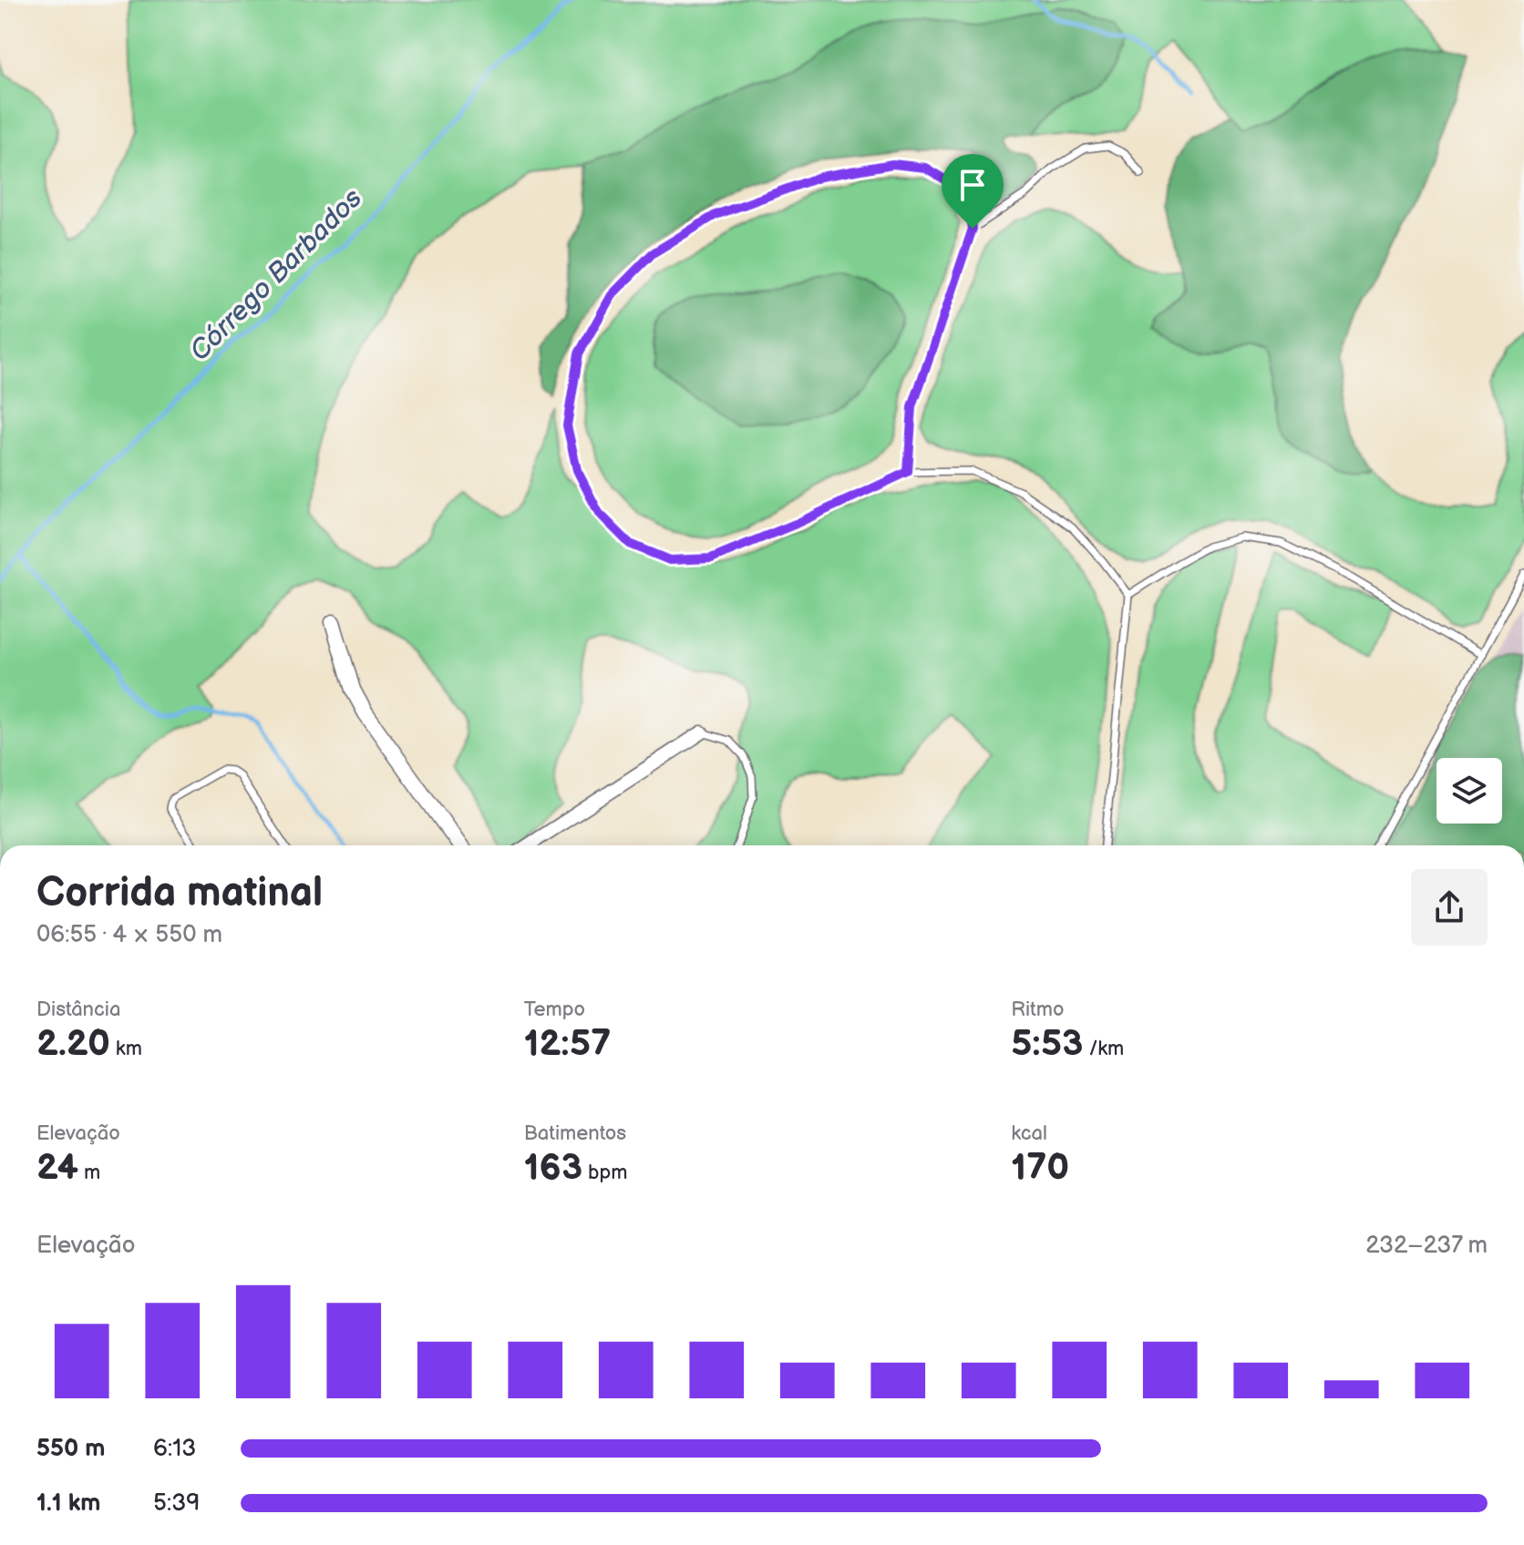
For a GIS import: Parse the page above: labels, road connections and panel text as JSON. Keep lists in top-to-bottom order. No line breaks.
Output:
{"water":["Córrego Barbados"],"page":{"heading":["Corrida matinal","06:55 · 4 × 550 m"],"stats":[["Distância","2.20 km"],["Tempo","12:57"],["Ritmo","5:53 /km"],["Elevação","24 m"],["Batimentos","163 bpm"],["kcal","170"]],"chart":["Elevação","232–237 m"],"list":[{"name":"550 m","note":"6:13"},{"name":"1.1 km","note":"5:39"}]}}
